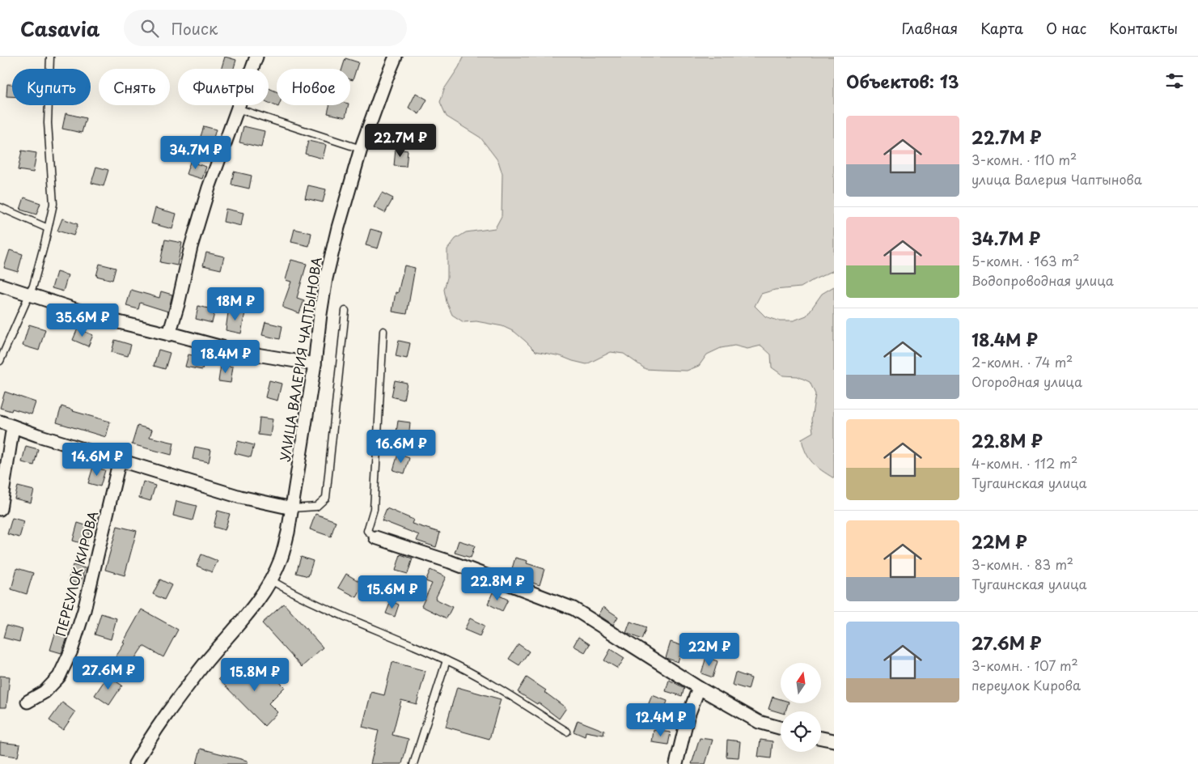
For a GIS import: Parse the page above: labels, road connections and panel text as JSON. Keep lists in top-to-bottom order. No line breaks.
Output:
{"streets":{"street":["УЛИЦА ВАЛЕРИЯ ЧАПТЫНОВА","ПЕРЕУЛОК КИРОВА"]},"north":"top","page":{"header":"Casavia","search":"Поиск","nav":["Главная","Карта","О нас","Контакты"],"heading":"Объектов: 13","chip":["Купить","Снять","Фильтры","Новое"],"list":[{"name":"22.7M ₽","note":"3-комн. · 110 m² · улица Валерия Чаптынова"},{"name":"34.7M ₽","note":"5-комн. · 163 m² · Водопроводная улица"},{"name":"18.4M ₽","note":"2-комн. · 74 m² · Огородная улица"},{"name":"22.8M ₽","note":"4-комн. · 112 m² · Тугаинская улица"},{"name":"22M ₽","note":"3-комн. · 83 m² · Тугаинская улица"},{"name":"27.6M ₽","note":"3-комн. · 107 m² · переулок Кирова"}],"price":["22.7M ₽","34.7M ₽","18M ₽","35.6M ₽","18.4M ₽","16.6M ₽","14.6M ₽","22.8M ₽","15.6M ₽","22M ₽","27.6M ₽","15.8M ₽","12.4M ₽"]}}
